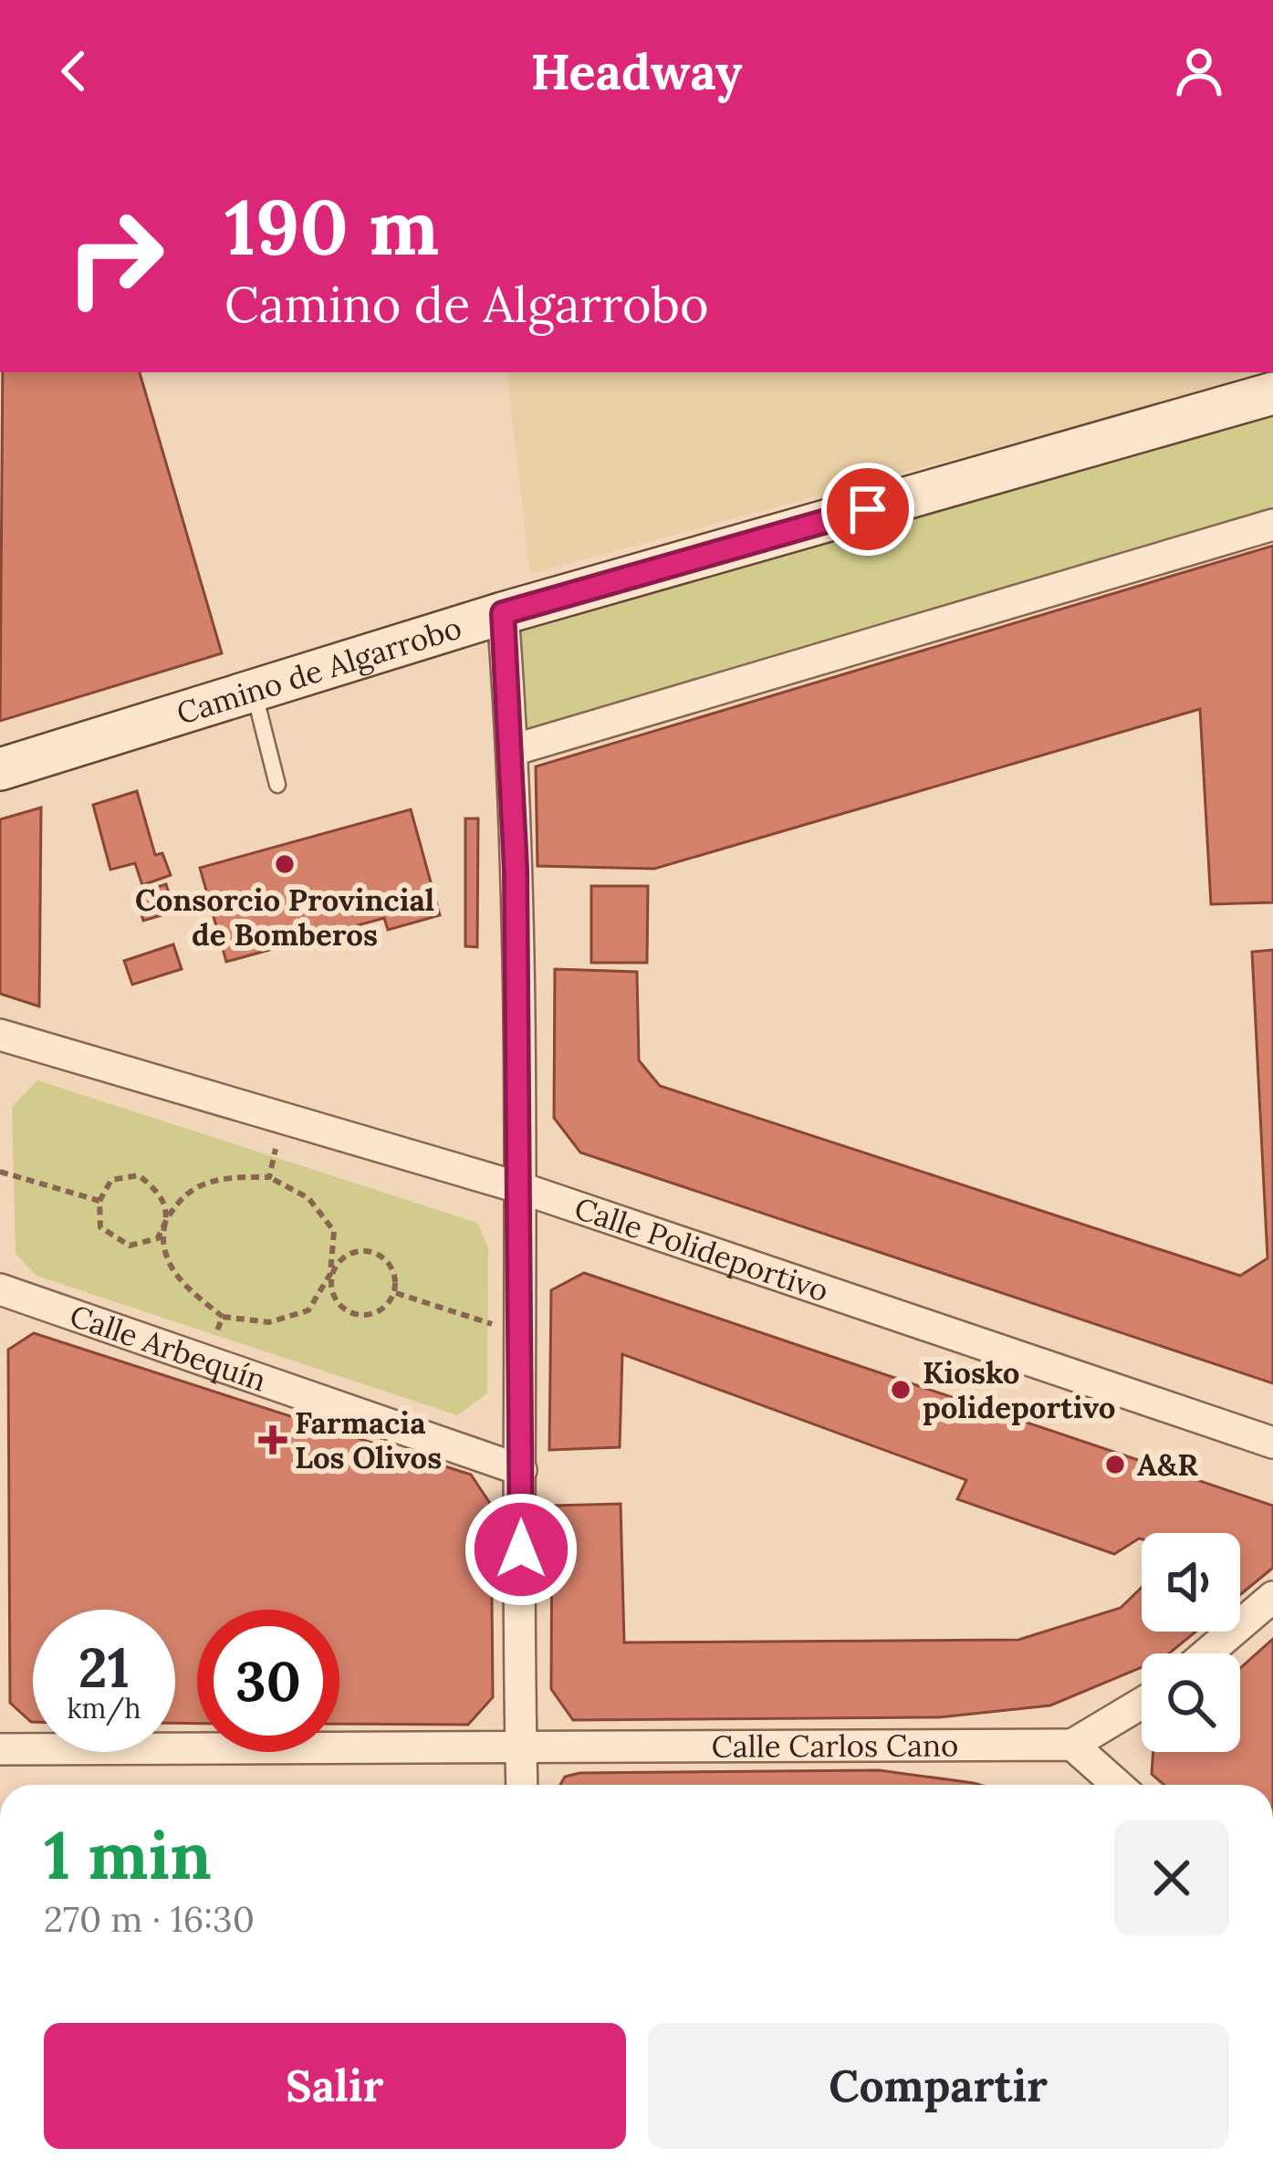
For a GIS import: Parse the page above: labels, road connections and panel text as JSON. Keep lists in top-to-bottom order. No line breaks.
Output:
{"streets":{"street":["Camino de Algarrobo","Calle Polideportivo","Calle Arbequín","Calle Carlos Cano"]},"places":{"other":["Consorcio Provincial de Bomberos","Kiosko polideportivo","A&R"],"health":["Farmacia Los Olivos"]},"page":{"header":"Headway","turn":["190 m","Camino de Algarrobo"],"speed":"21 km/h","limit":"30","heading":["1 min","270 m · 16:30"],"buttons":["Salir","Compartir"]}}
